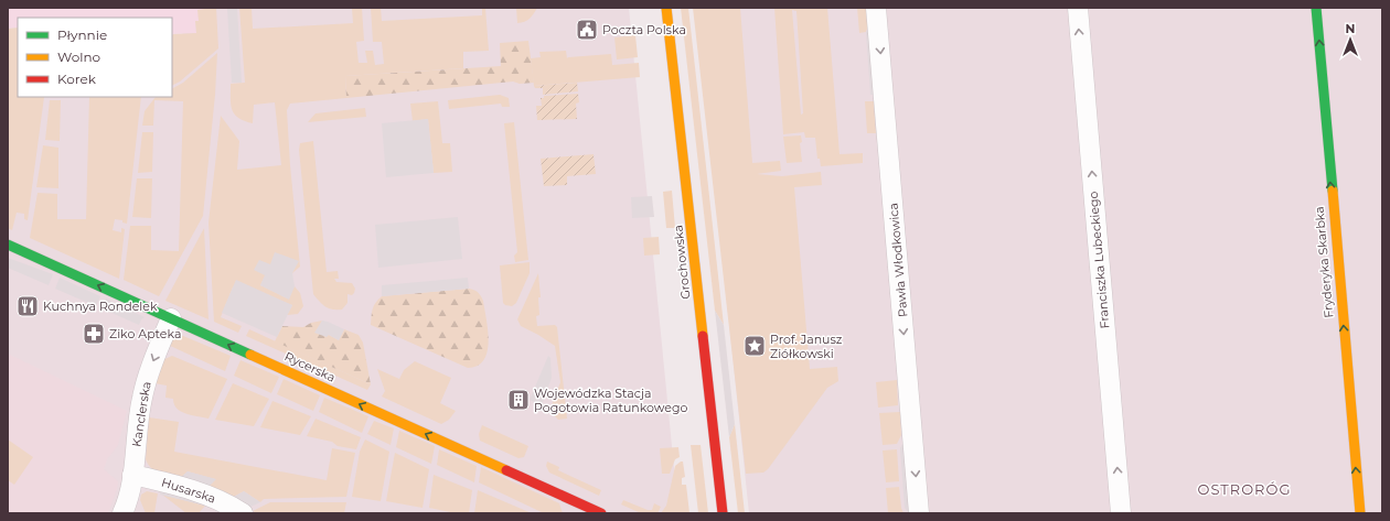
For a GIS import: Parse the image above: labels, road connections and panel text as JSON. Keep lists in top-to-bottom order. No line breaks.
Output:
{"streets":{"street":["Pawła Włodkowica","Franciszka Lubeckiego","Grochowska","Fryderyka Skarbka","Rycerska","Kanclerska","Husarska"]},"crossings":[["Rycerska","Kanclerska"],["Kanclerska","Husarska"]],"one_way":["Pawła Włodkowica","Franciszka Lubeckiego","Fryderyka Skarbka","Rycerska","Kanclerska"],"districts":["OSTRORÓG"],"places":{"public building":["Poczta Polska"],"restaurant":["Kuchnya Rondelek"],"pharmacy":["Ziko Apteka"],"place":["Prof. Janusz Ziółkowski"],"building":["Wojewódzka Stacja Pogotowia Ratunkowego"]},"legend":["Płynnie","Wolno","Korek"],"north":"top"}
